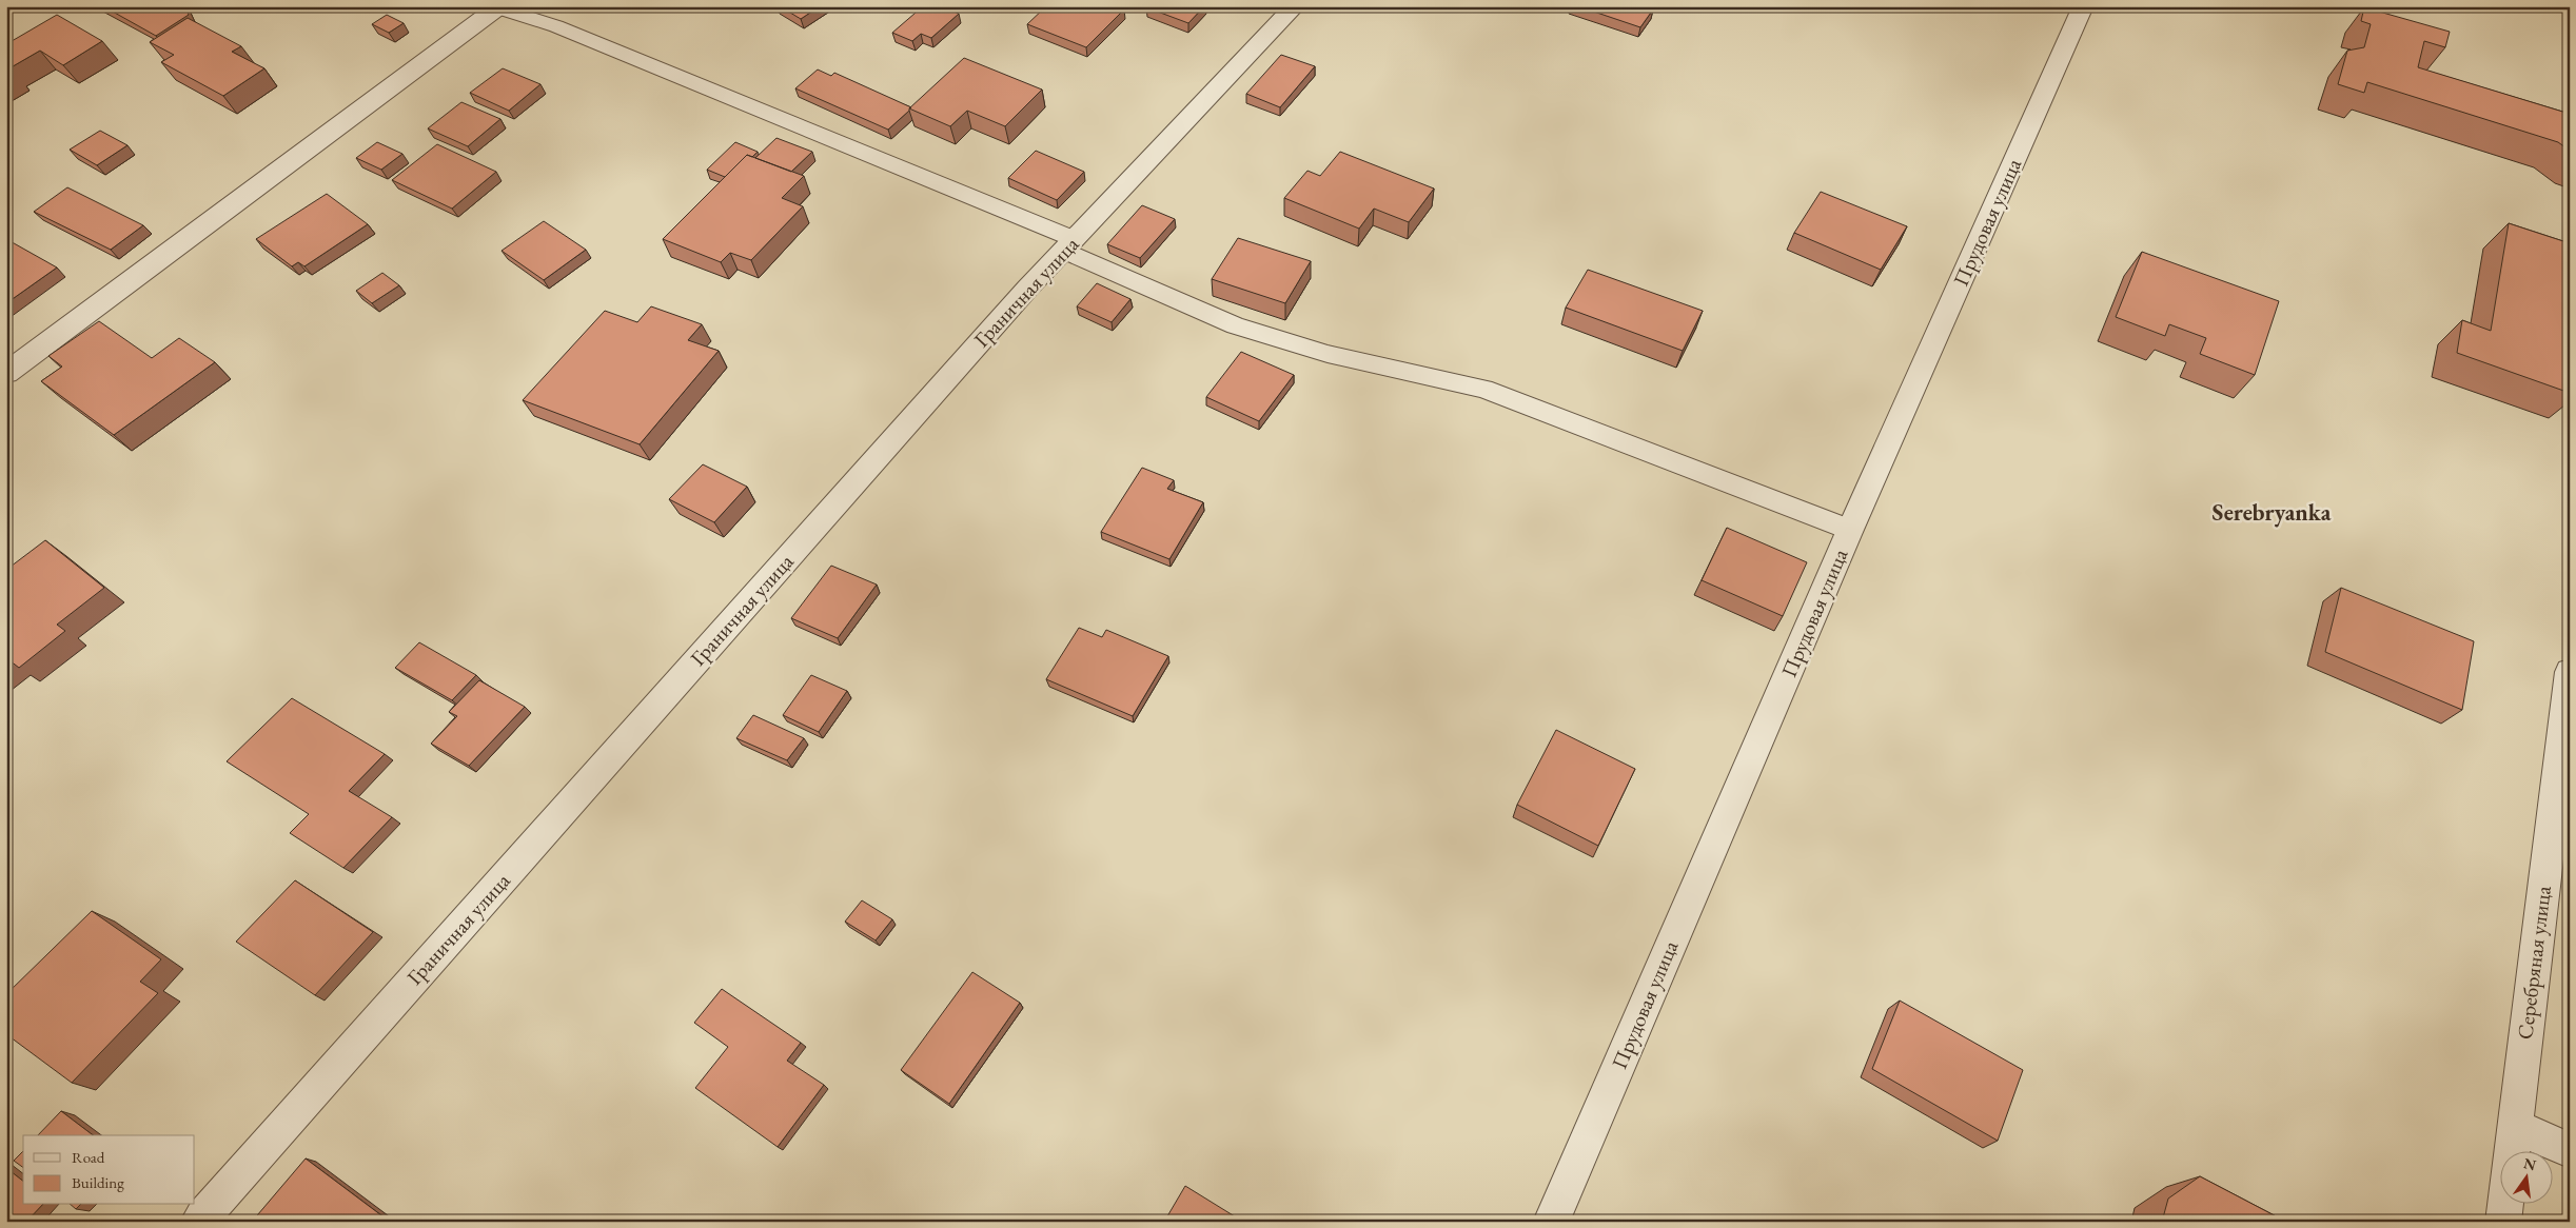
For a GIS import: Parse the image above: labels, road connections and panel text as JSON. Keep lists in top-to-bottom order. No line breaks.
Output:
{"streets":{"street":["Прудовая улица","Граничная улица","Серебряная улица"]},"districts":["Serebryanka"],"legend":["Road","Building"],"north":"top"}
